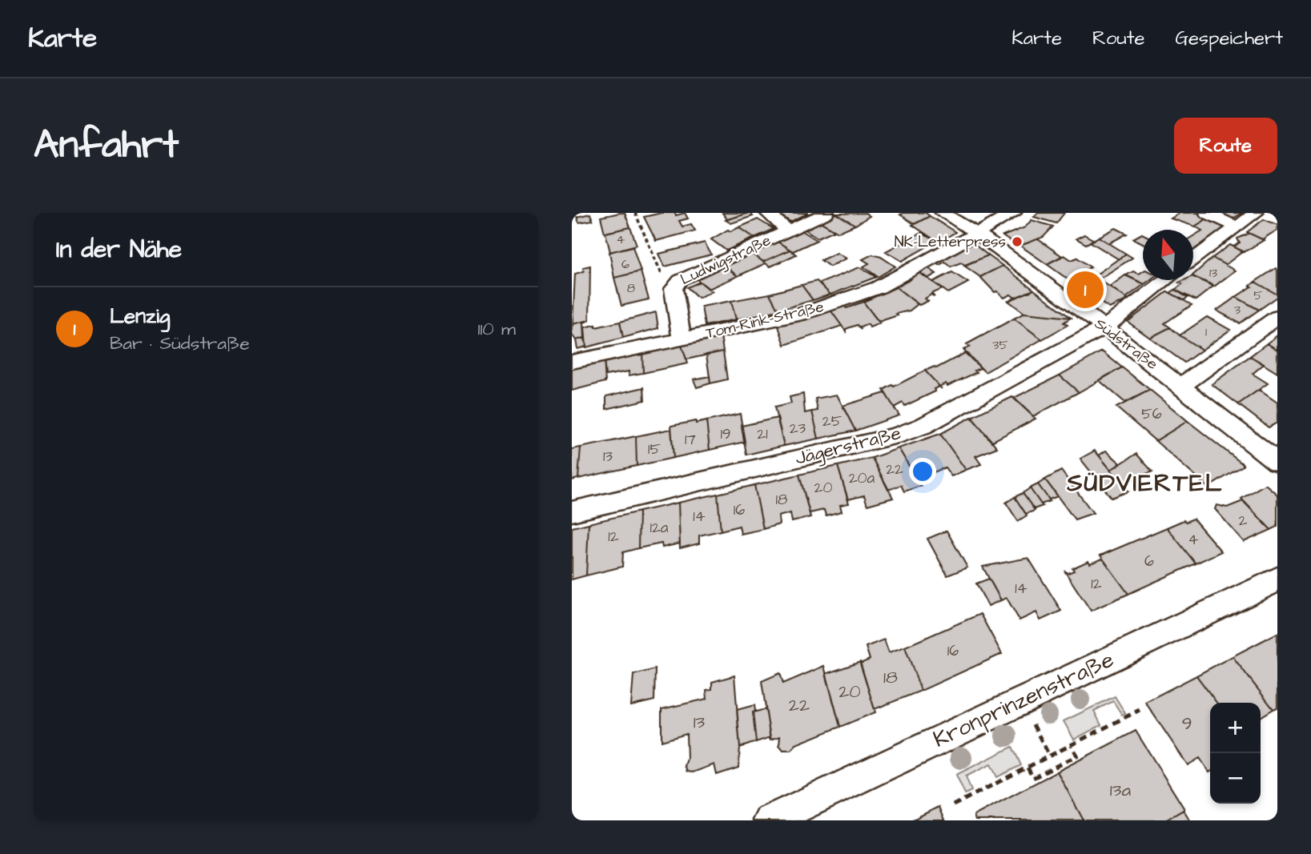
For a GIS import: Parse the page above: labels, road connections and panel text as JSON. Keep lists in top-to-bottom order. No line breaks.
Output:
{"streets":{"street":["Ludwigstraße","Tom-Rink-Straße","Südstraße","Jägerstraße","Kronprinzenstraße"]},"crossings":[["Ludwigstraße","Tom-Rink-Straße"],["Tom-Rink-Straße","Südstraße"],["Südstraße","Jägerstraße"]],"districts":["SÜDVIERTEL"],"places":["NK-Letterpress"],"house_numbers":["4","6","13","8","5","3","1","35","56","25","23","19","21","17","15","13","22","20a","20","18","16","14","2","12a","12","4","6","12","14","16","18","20","22","13","9","13a"],"north":"top","page":{"header":"Karte","nav":["Karte","Route","Gespeichert"],"buttons":"Route","title":"Anfahrt","heading":"In der Nähe","pins":"1","list":[{"mark":"1","name":"Lenzig","note":"Bar · Südstraße","value":"110 m"}],"map_buttons":["+","−"]}}
